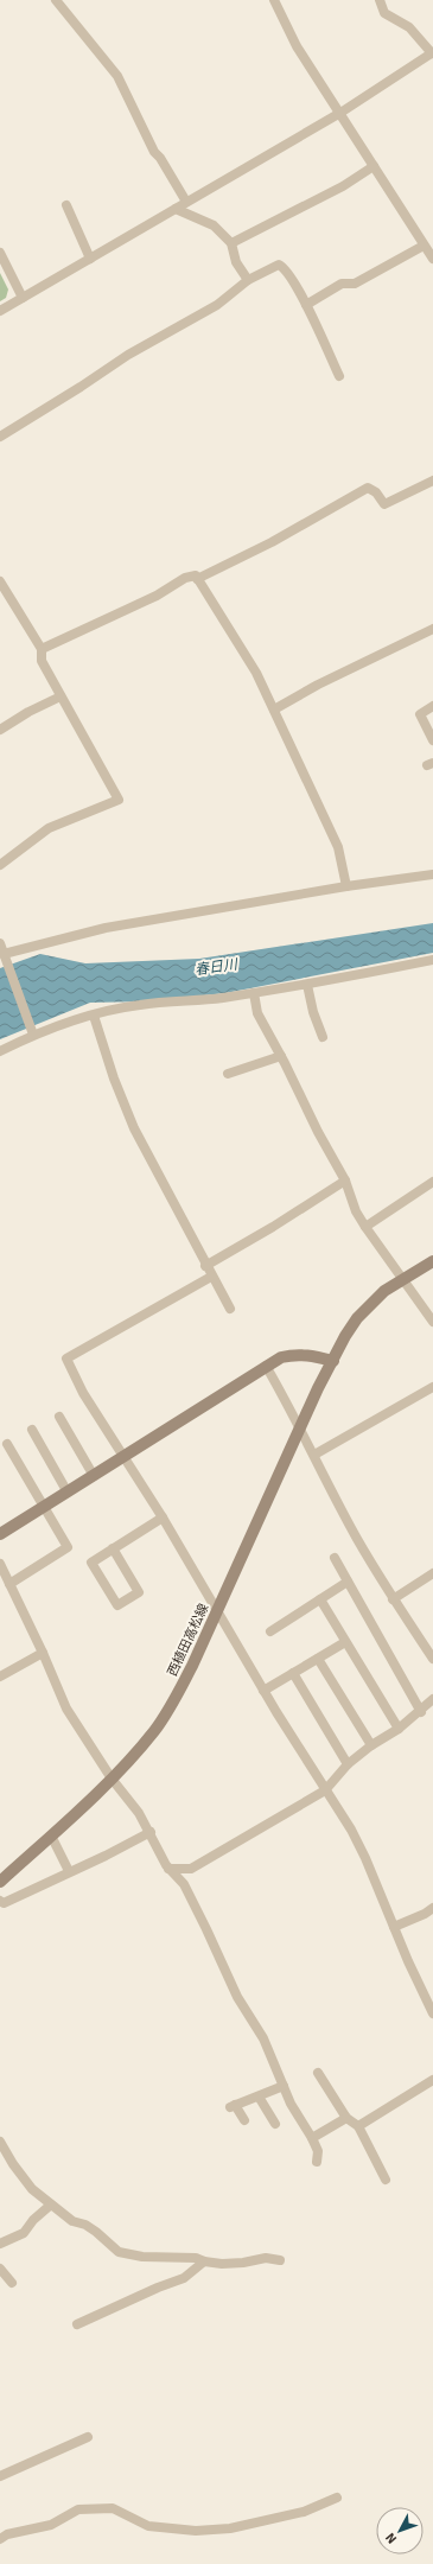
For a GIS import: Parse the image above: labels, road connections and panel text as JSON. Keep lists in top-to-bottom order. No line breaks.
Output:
{"streets":{"main road":["西植田高松線"]},"water":["春日川"],"north":"bottom left"}
